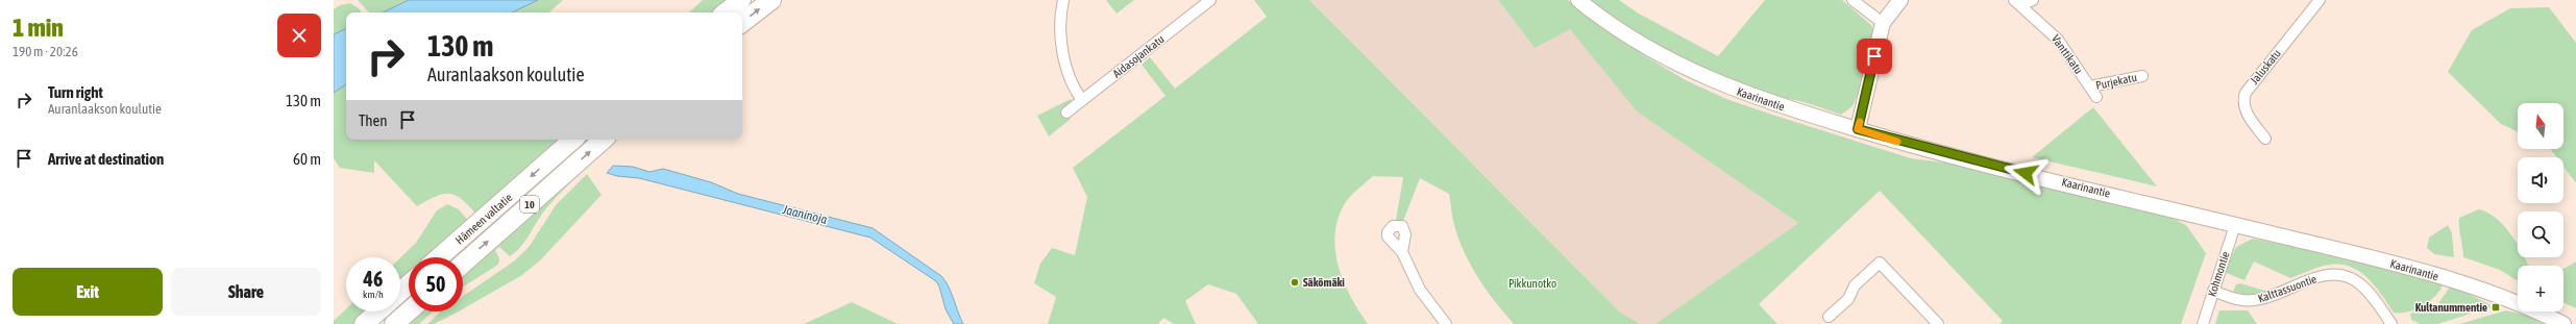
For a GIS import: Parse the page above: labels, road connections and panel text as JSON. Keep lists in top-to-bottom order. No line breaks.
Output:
{"streets":{"highway":["10","Hämeen valtatie"],"main road":["Kaarinantie"],"street":["Vanttikatu","Aidasojankatu","Jaluskatu","Purjekatu","Kohmontie","Kalttassuontie"]},"crossings":[["Vanttikatu","Purjekatu"],["Kaarinantie","Kohmontie"],["Kohmontie","Kalttassuontie"]],"water":["Jaaninoja"],"parks":["Pikkunotko"],"places":{"other":["Säkömäki"],"transit":["Kultanummentie"]},"north":"top","page":{"heading":["1 min","190 m · 20:26"],"turn":["130 m","Auranlaakson koulutie"],"list":[{"name":"Turn right","note":"Auranlaakson koulutie","value":"130 m"},{"name":"Arrive at destination","value":"60 m"}],"then":"Then","map_buttons":"+","speed":"46 km/h","limit":"50","buttons":["Exit","Share"]}}
